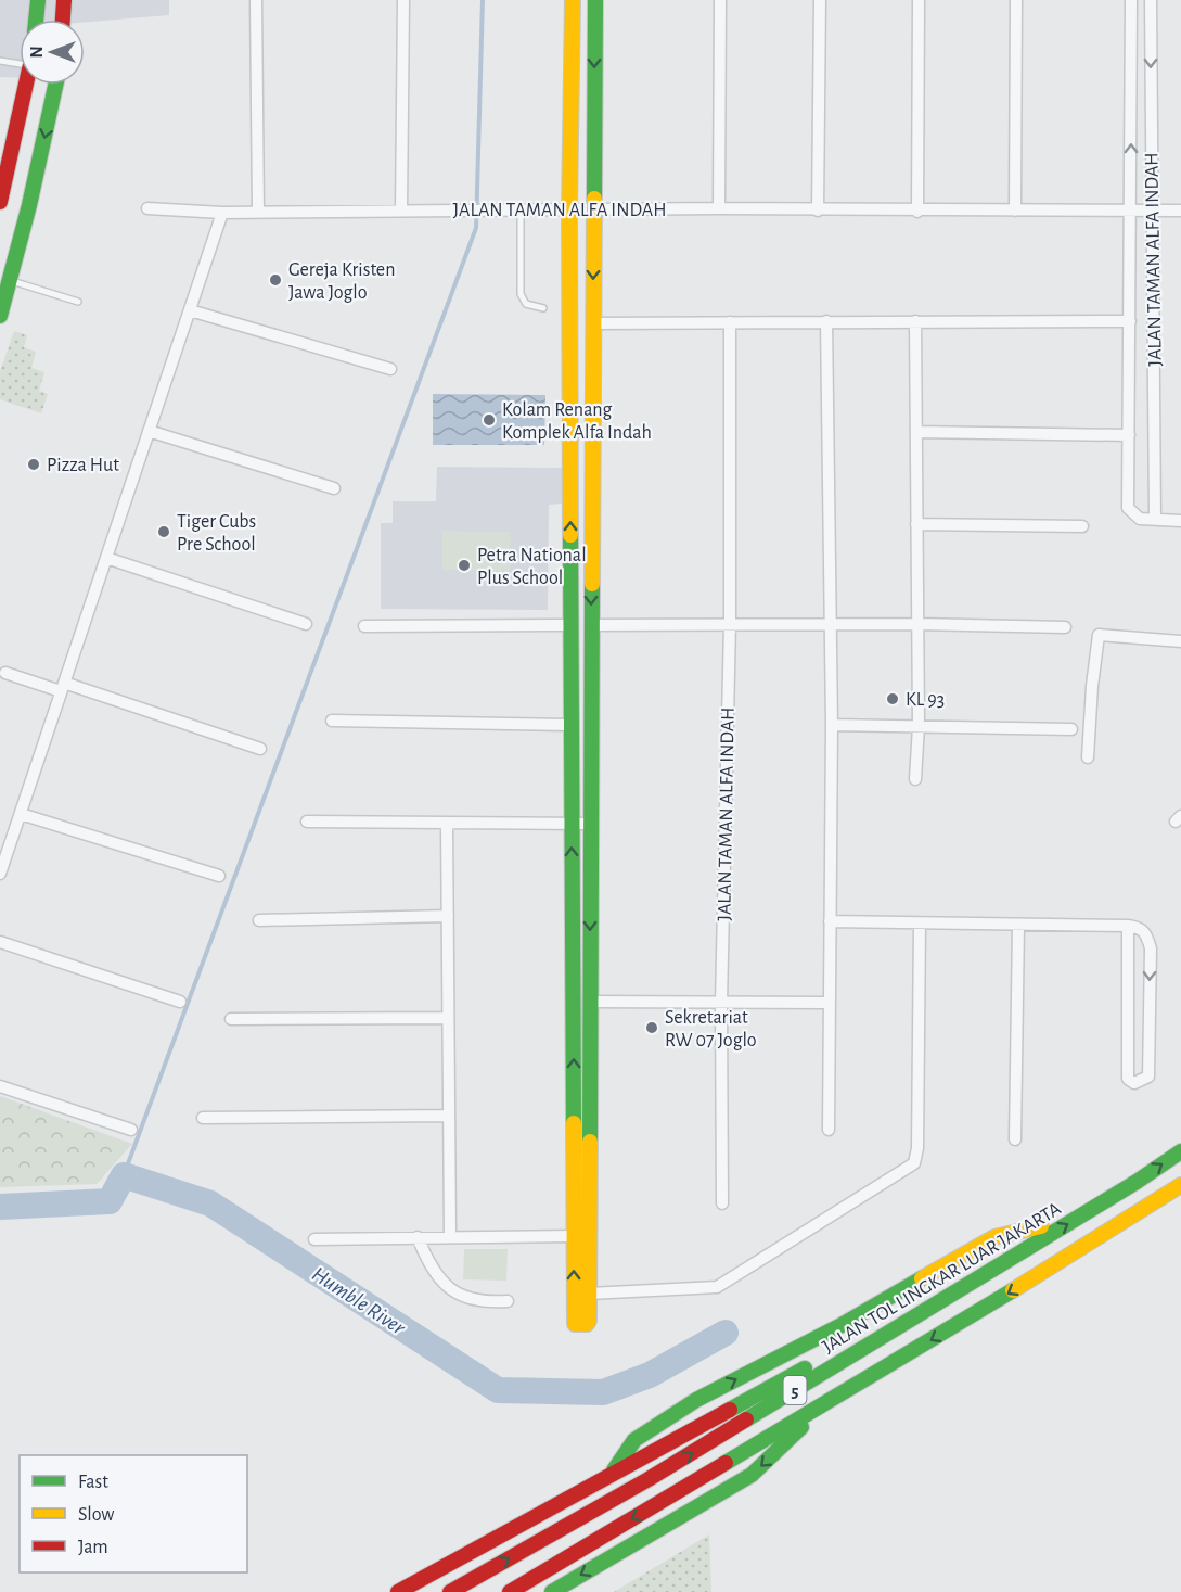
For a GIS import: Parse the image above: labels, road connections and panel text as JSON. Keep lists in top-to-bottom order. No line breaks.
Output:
{"streets":{"main road":["JALAN TOL LINGKAR LUAR JAKARTA","5"],"street":["JALAN TAMAN ALFA INDAH"]},"water":["Humble River"],"places":["Gereja Kristen Jawa Joglo","Kolam Renang Komplek Alfa Indah","Pizza Hut","Tiger Cubs Pre School","Petra National Plus School","KL 93","Sekretariat RW 07 Joglo"],"legend":["Fast","Slow","Jam"],"north":"left"}
